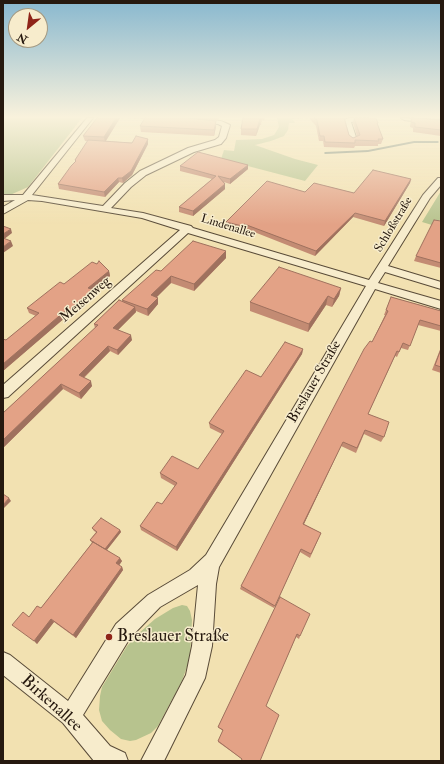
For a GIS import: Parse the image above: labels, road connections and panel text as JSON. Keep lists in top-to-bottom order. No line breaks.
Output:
{"streets":{"street":["Schloßstraße","Lindenallee","Meisenweg","Breslauer Straße","Birkenallee"]},"crossings":[["Schloßstraße","Lindenallee"],["Schloßstraße","Breslauer Straße"],["Lindenallee","Meisenweg"],["Lindenallee","Breslauer Straße"],["Breslauer Straße","Birkenallee"]],"places":["Breslauer Straße"],"north":"bottom left"}
